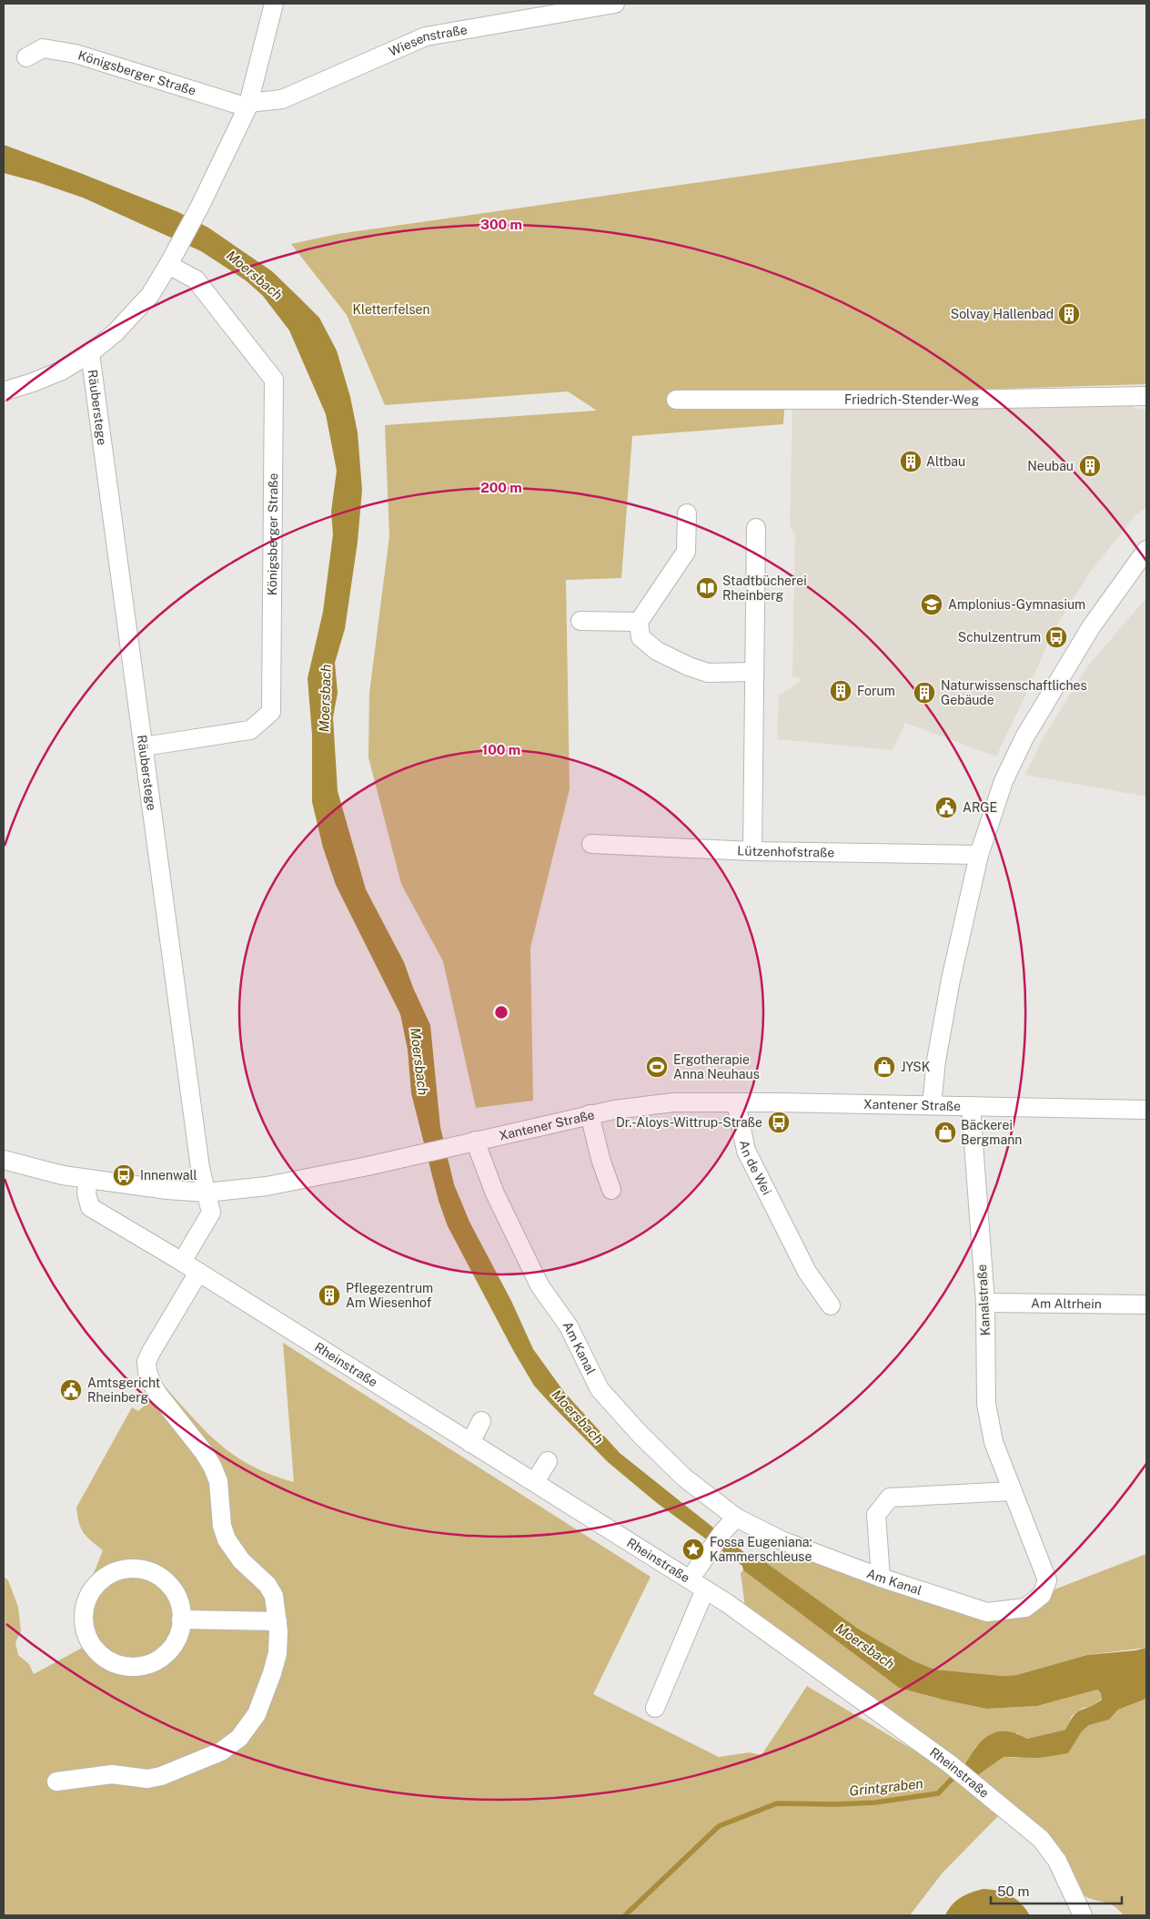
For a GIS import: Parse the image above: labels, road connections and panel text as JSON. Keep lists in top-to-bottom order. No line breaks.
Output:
{"streets":{"street":["Wiesenstraße","Königsberger Straße","Friedrich-Stender-Weg","Räuberstege","Lützenhofstraße","Xantener Straße","An de Wei","Kanalstraße","Am Altrhein","Am Kanal","Rheinstraße"]},"crossings":[["Wiesenstraße","Königsberger Straße"],["Königsberger Straße","Räuberstege"],["Räuberstege","Xantener Straße"],["Xantener Straße","An de Wei"],["Xantener Straße","Kanalstraße"],["Xantener Straße","Am Kanal"],["Xantener Straße","Rheinstraße"],["Kanalstraße","Am Altrhein"],["Kanalstraße","Am Kanal"]],"water":["Moersbach","Grintgraben"],"parks":["Kletterfelsen"],"places":{"building":["Solvay Hallenbad","Altbau","Neubau","Forum","Naturwissenschaftliches Gebäude","Pflegezentrum Am Wiesenhof"],"library":["Stadtbücherei Rheinberg"],"school or university":["Amplonius-Gymnasium"],"bus stop":["Schulzentrum","Dr.-Aloys-Wittrup-Straße","Innenwall"],"public building":["ARGE","Amtsgericht Rheinberg"],"sports":["Ergotherapie Anna Neuhaus"],"shop":["JYSK","Bäckerei Bergmann"],"place":["Fossa Eugeniana: Kammerschleuse"]},"scale_bar":"50 m","rings":["300 m","200 m","100 m"]}
